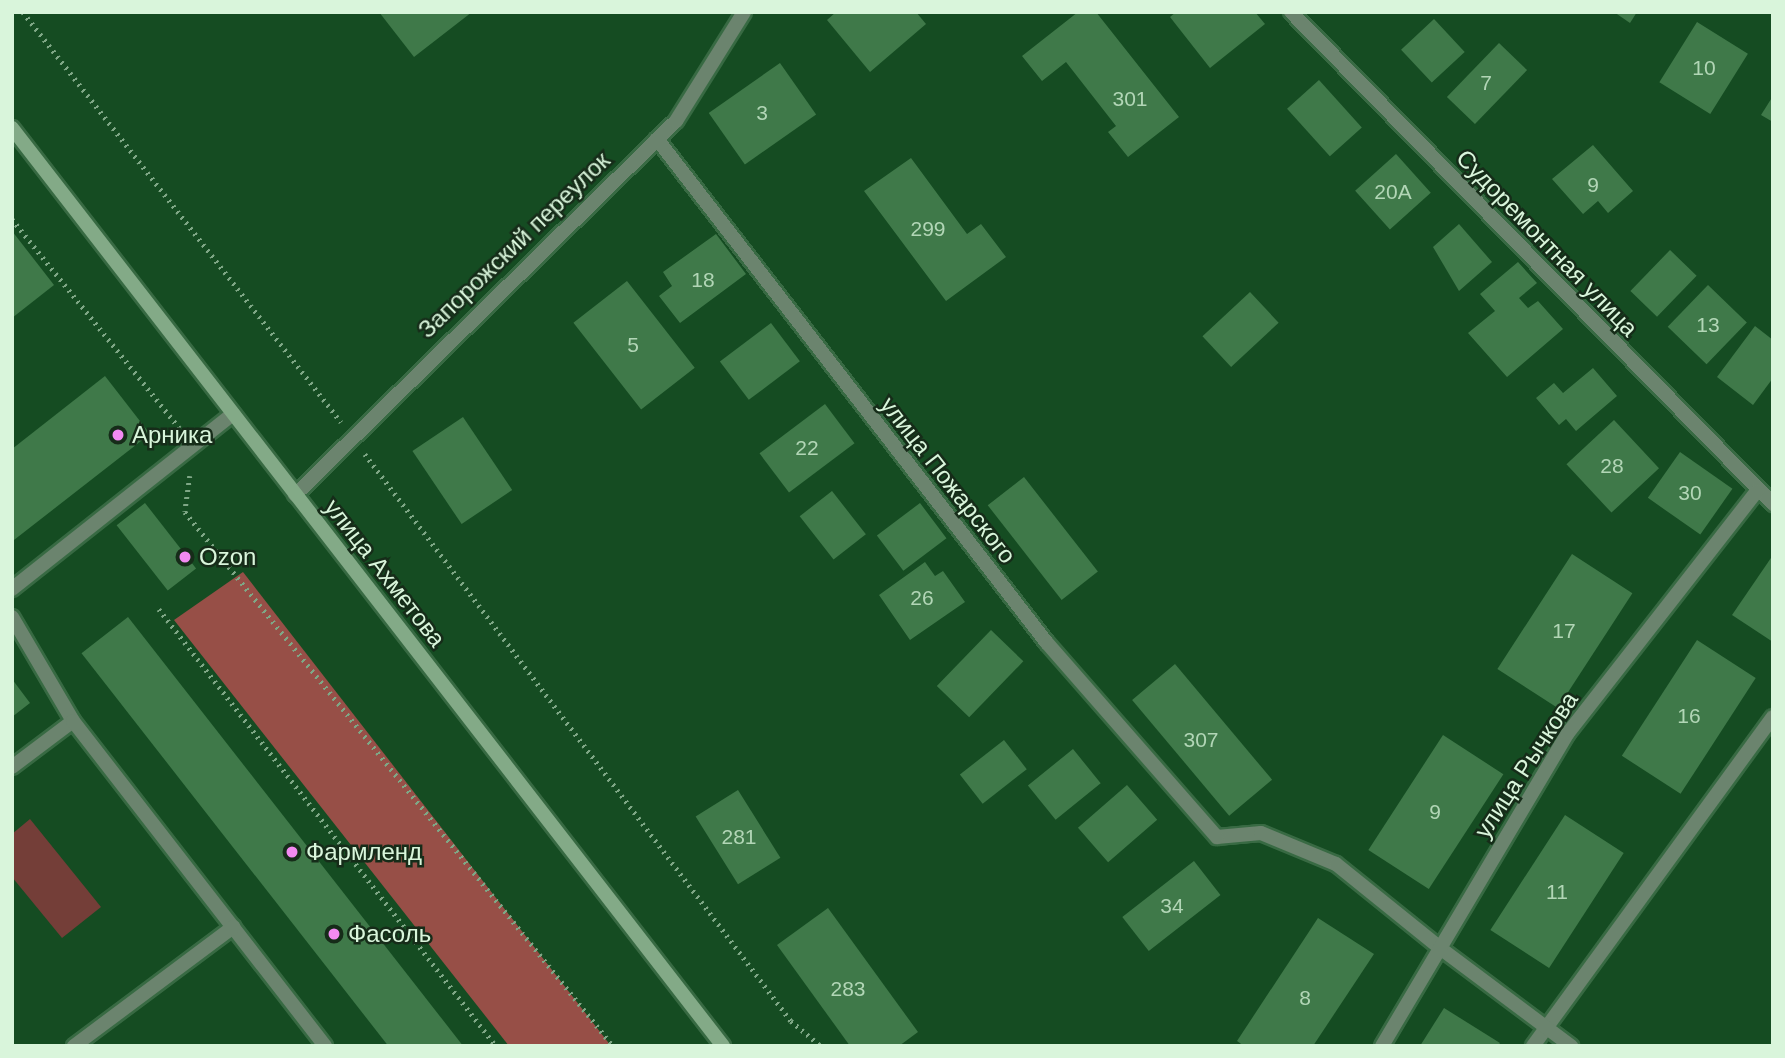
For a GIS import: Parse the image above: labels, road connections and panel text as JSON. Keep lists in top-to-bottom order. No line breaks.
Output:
{"streets":{"main road":["улица Ахметова"],"street":["Судоремонтная улица","Запорожский переулок","улица Пожарского","улица Рычкова"]},"crossings":[["Судоремонтная улица","улица Рычкова"],["Запорожский переулок","улица Пожарского"],["Запорожский переулок","улица Ахметова"],["улица Пожарского","улица Рычкова"]],"places":["Арника","Ozon","Фармленд","Фасоль"],"house_numbers":["10","7","301","3","9","20А","299","18","13","5","22","28","30","26","17","16","307","9","281","11","34","283","8"]}
